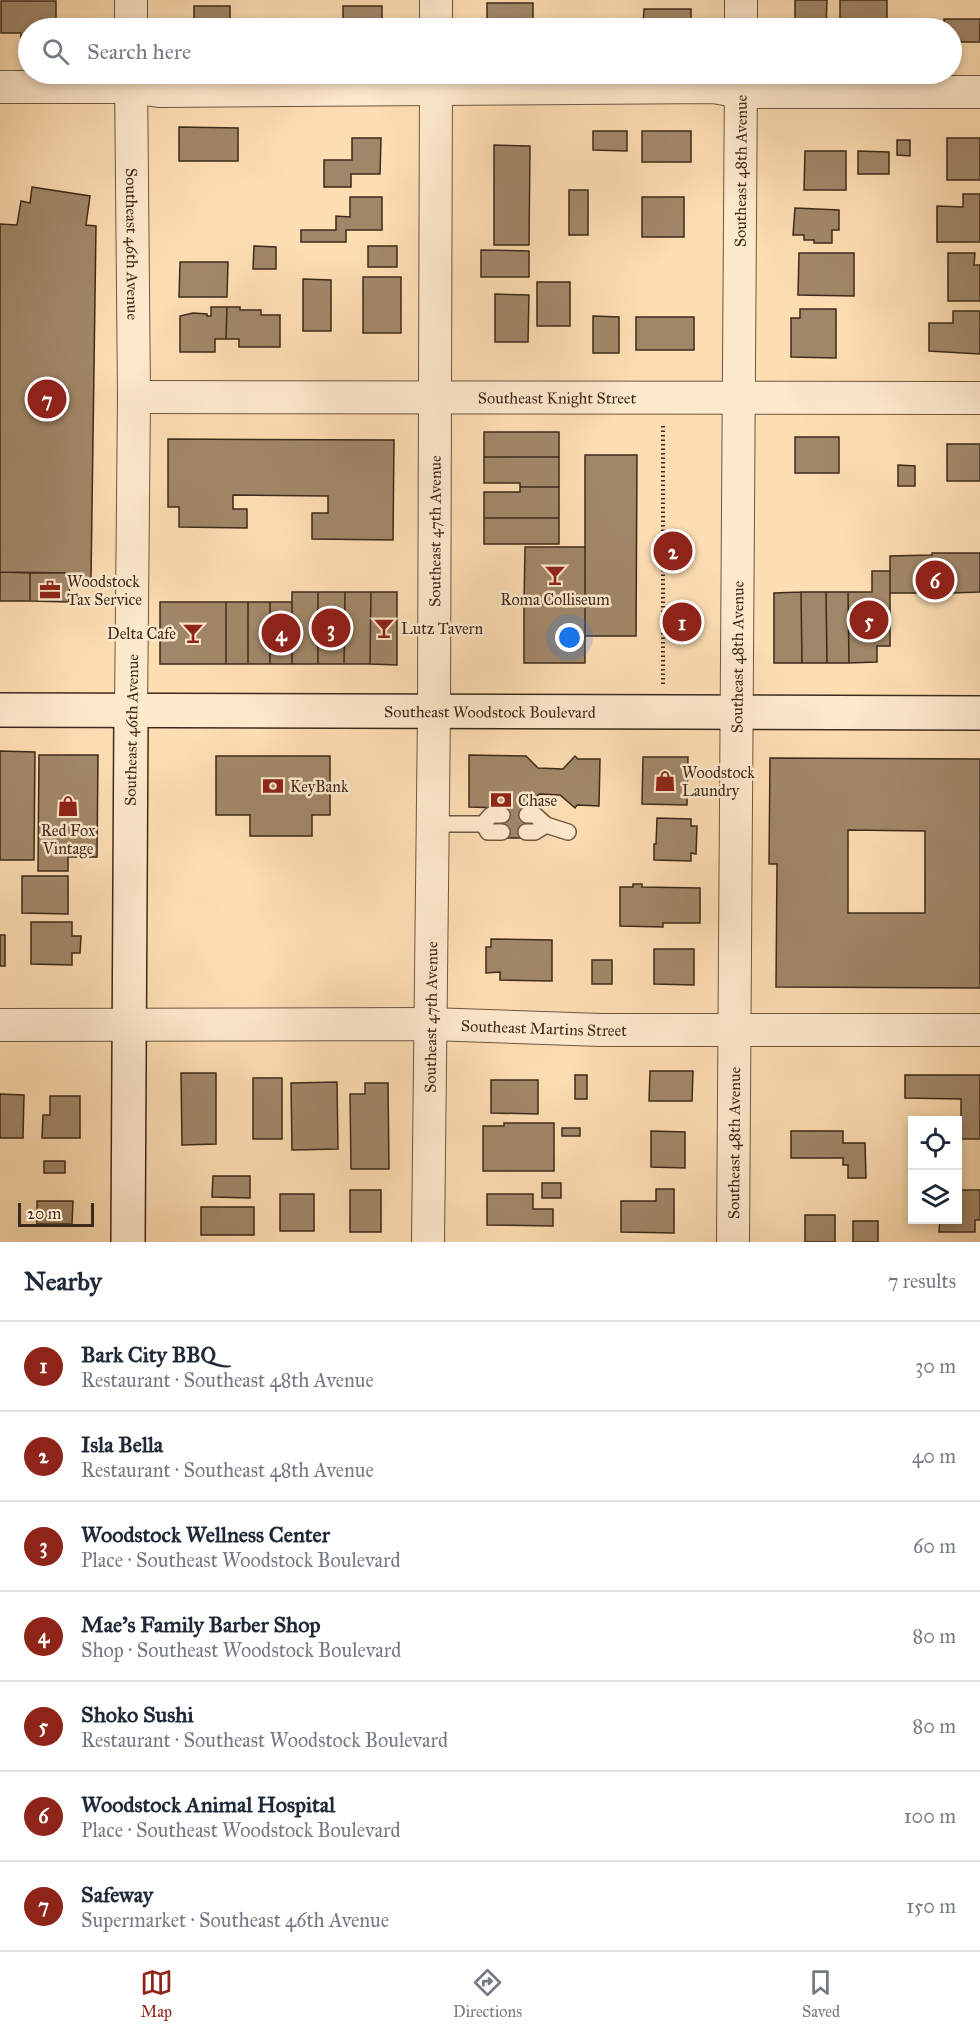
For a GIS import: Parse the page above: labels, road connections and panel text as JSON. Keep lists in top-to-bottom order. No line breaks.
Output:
{"streets":{"main road":["Southeast 46th Avenue","Southeast Woodstock Boulevard"],"street":["Southeast 48th Avenue","Southeast Knight Street","Southeast 47th Avenue","Southeast Martins Street"]},"crossings":[["Southeast 48th Avenue","Southeast Knight Street"],["Southeast 48th Avenue","Southeast Woodstock Boulevard"],["Southeast 48th Avenue","Southeast Martins Street"],["Southeast 46th Avenue","Southeast Knight Street"],["Southeast 46th Avenue","Southeast Woodstock Boulevard"],["Southeast 46th Avenue","Southeast Martins Street"],["Southeast Knight Street","Southeast 47th Avenue"],["Southeast 47th Avenue","Southeast Woodstock Boulevard"],["Southeast 47th Avenue","Southeast Martins Street"]],"places":{"bar":["Roma Colliseum","Lutz Tavern","Delta Cafe"],"office":["Woodstock Tax Service"],"shop":["Woodstock Laundry","Red Fox Vintage"],"bank":["KeyBank","Chase"]},"scale_bar":"20 m","page":{"search":"Search here","pins":["7","2","6","5","1","3","4"],"scale":"20 m","heading":["Nearby","7 results"],"list":[{"mark":"1","name":"Bark City BBQ","note":"Restaurant · Southeast 48th Avenue","value":"30 m"},{"mark":"2","name":"Isla Bella","note":"Restaurant · Southeast 48th Avenue","value":"40 m"},{"mark":"3","name":"Woodstock Wellness Center","note":"Place · Southeast Woodstock Boulevard","value":"60 m"},{"mark":"4","name":"Mae's Family Barber Shop","note":"Shop · Southeast Woodstock Boulevard","value":"80 m"},{"mark":"5","name":"Shoko Sushi","note":"Restaurant · Southeast Woodstock Boulevard","value":"80 m"},{"mark":"6","name":"Woodstock Animal Hospital","note":"Place · Southeast Woodstock Boulevard","value":"100 m"},{"mark":"7","name":"Safeway","note":"Supermarket · Southeast 46th Avenue","value":"150 m"}],"nav":["Map","Directions","Saved"]}}
